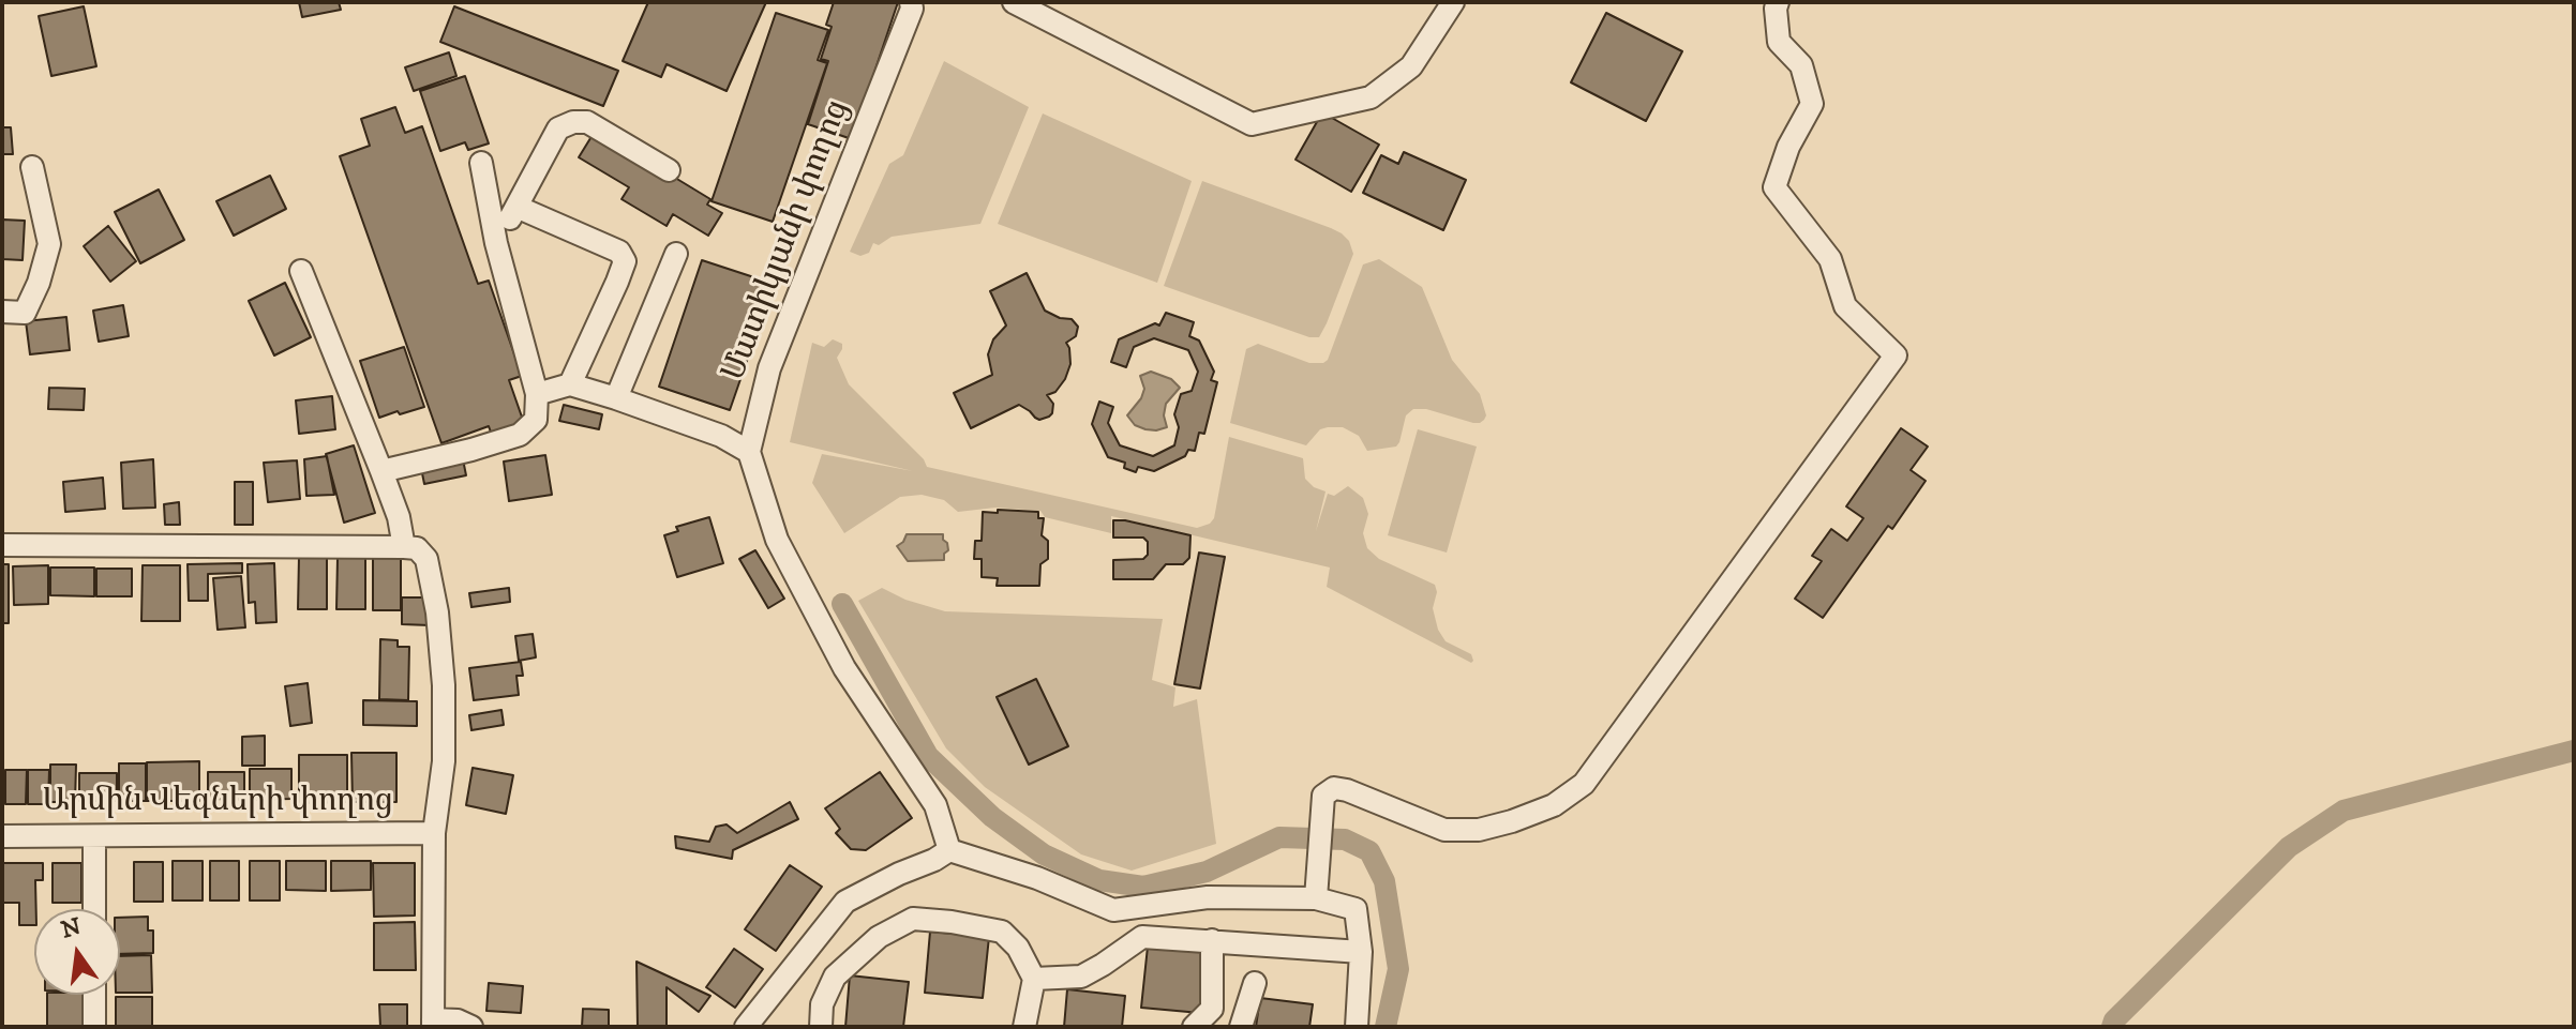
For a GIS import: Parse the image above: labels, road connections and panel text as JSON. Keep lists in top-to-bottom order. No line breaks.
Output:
{"streets":{"street":["Մատիկյանի փողոց","Արմին Վեգների փողոց"]},"north":"top"}
